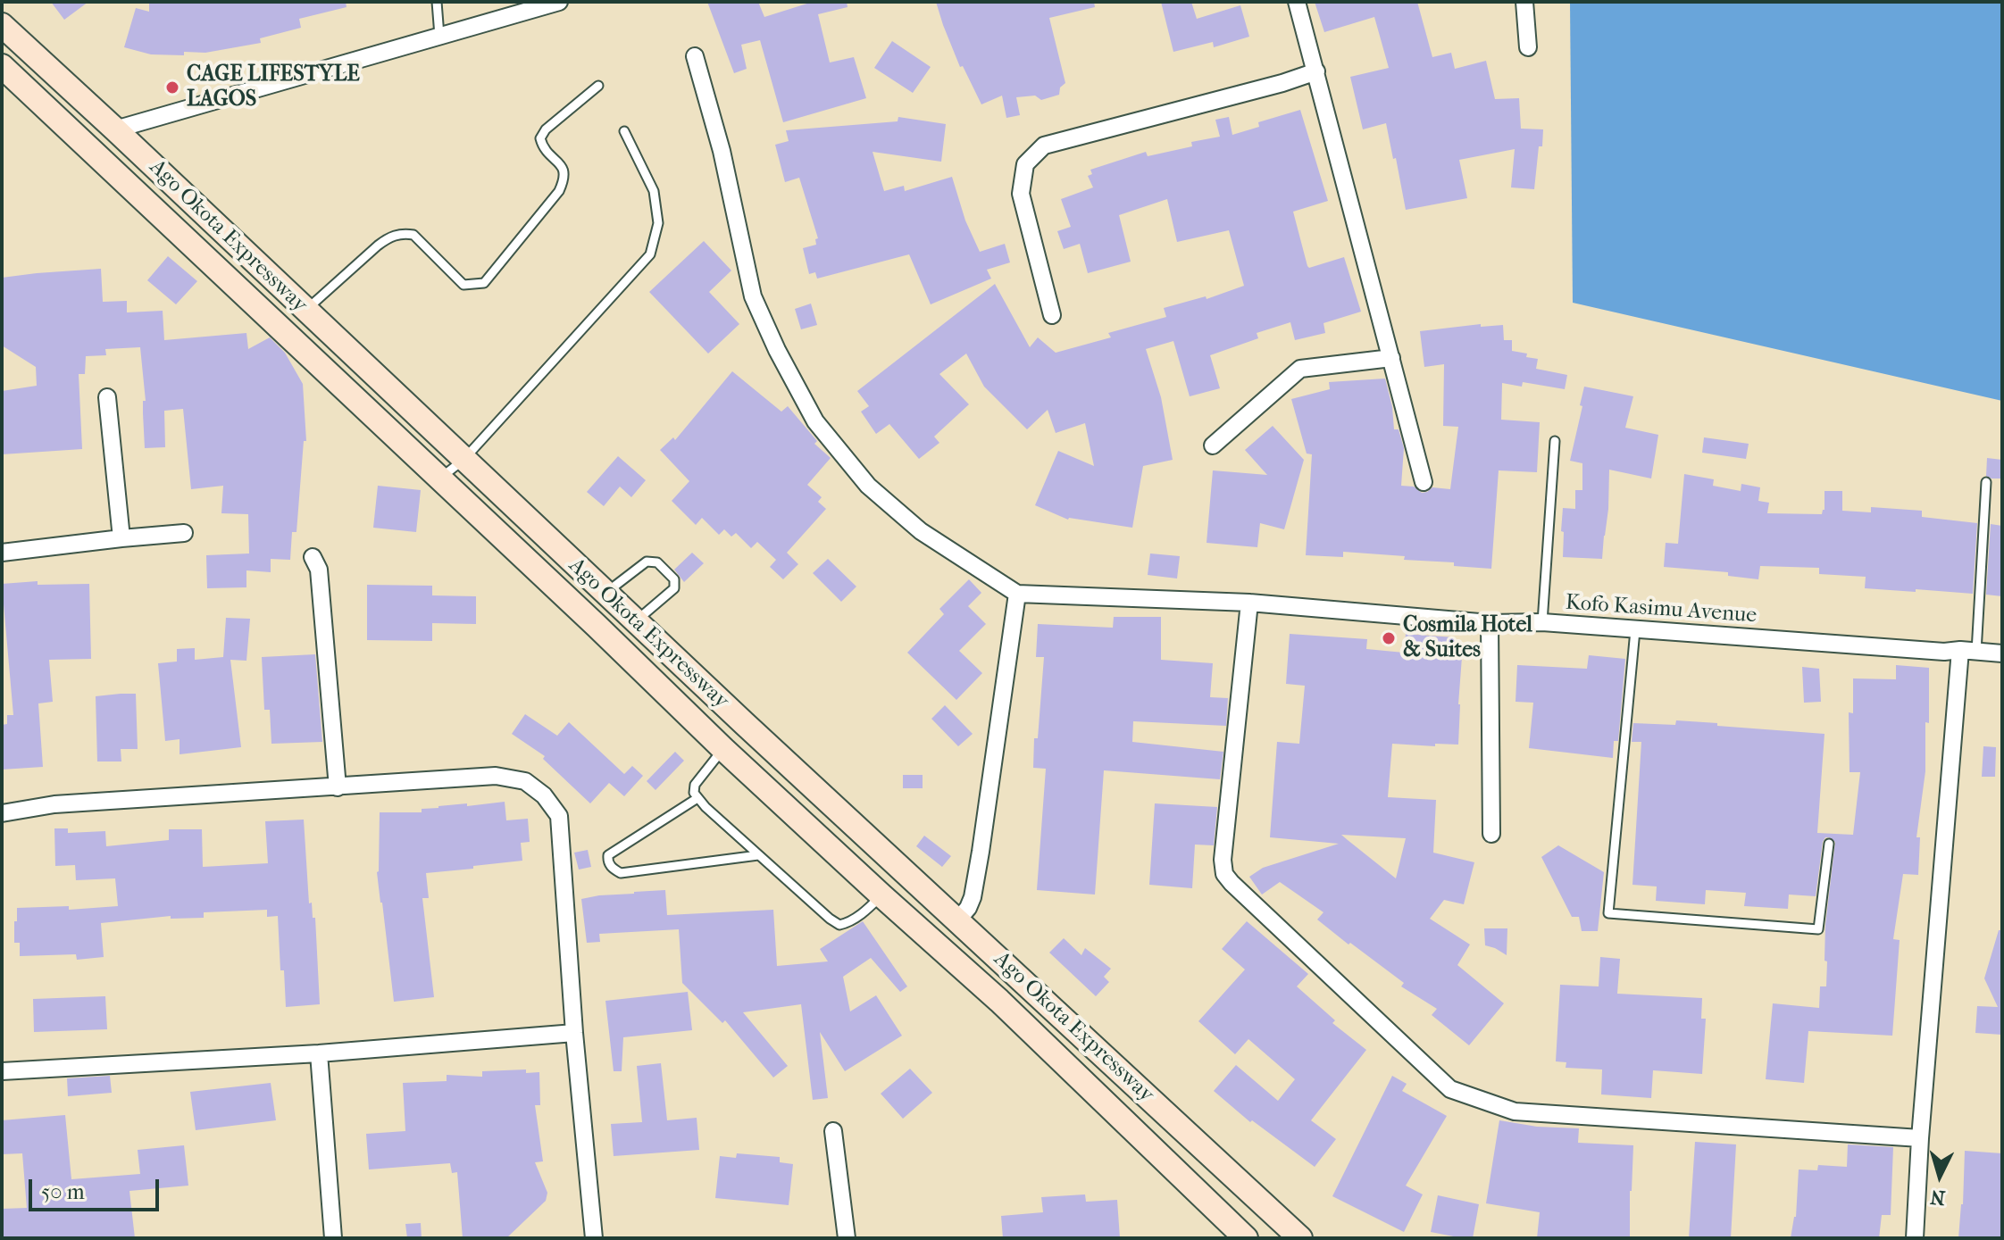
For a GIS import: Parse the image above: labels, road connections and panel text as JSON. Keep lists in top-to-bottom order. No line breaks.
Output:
{"streets":{"main road":["Ago Okota Expressway"],"street":["Kofo Kasimu Avenue"]},"places":["CAGE LIFESTYLE LAGOS","Cosmila Hotel & Suites"],"scale_bar":"50 m","north":"bottom"}
